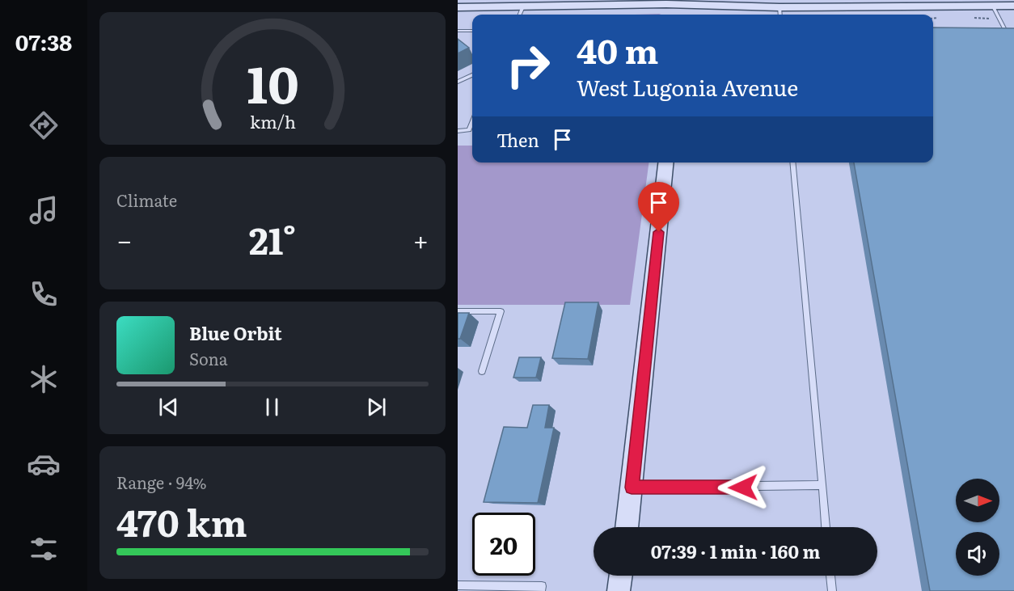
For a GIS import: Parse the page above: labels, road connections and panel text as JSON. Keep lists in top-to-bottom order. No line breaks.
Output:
{"north":"right","page":{"tabs":"07:38","turn":["40 m","West Lugonia Avenue"],"then":"Then","tile":["Climate",["Range · 94%","470 km"]],"heat":["−","21°","+"],"song":["Blue Orbit","Sona"],"limit":"20","trip":"07:39 · 1 min · 160 m","gauge":["10","km/h"]}}
